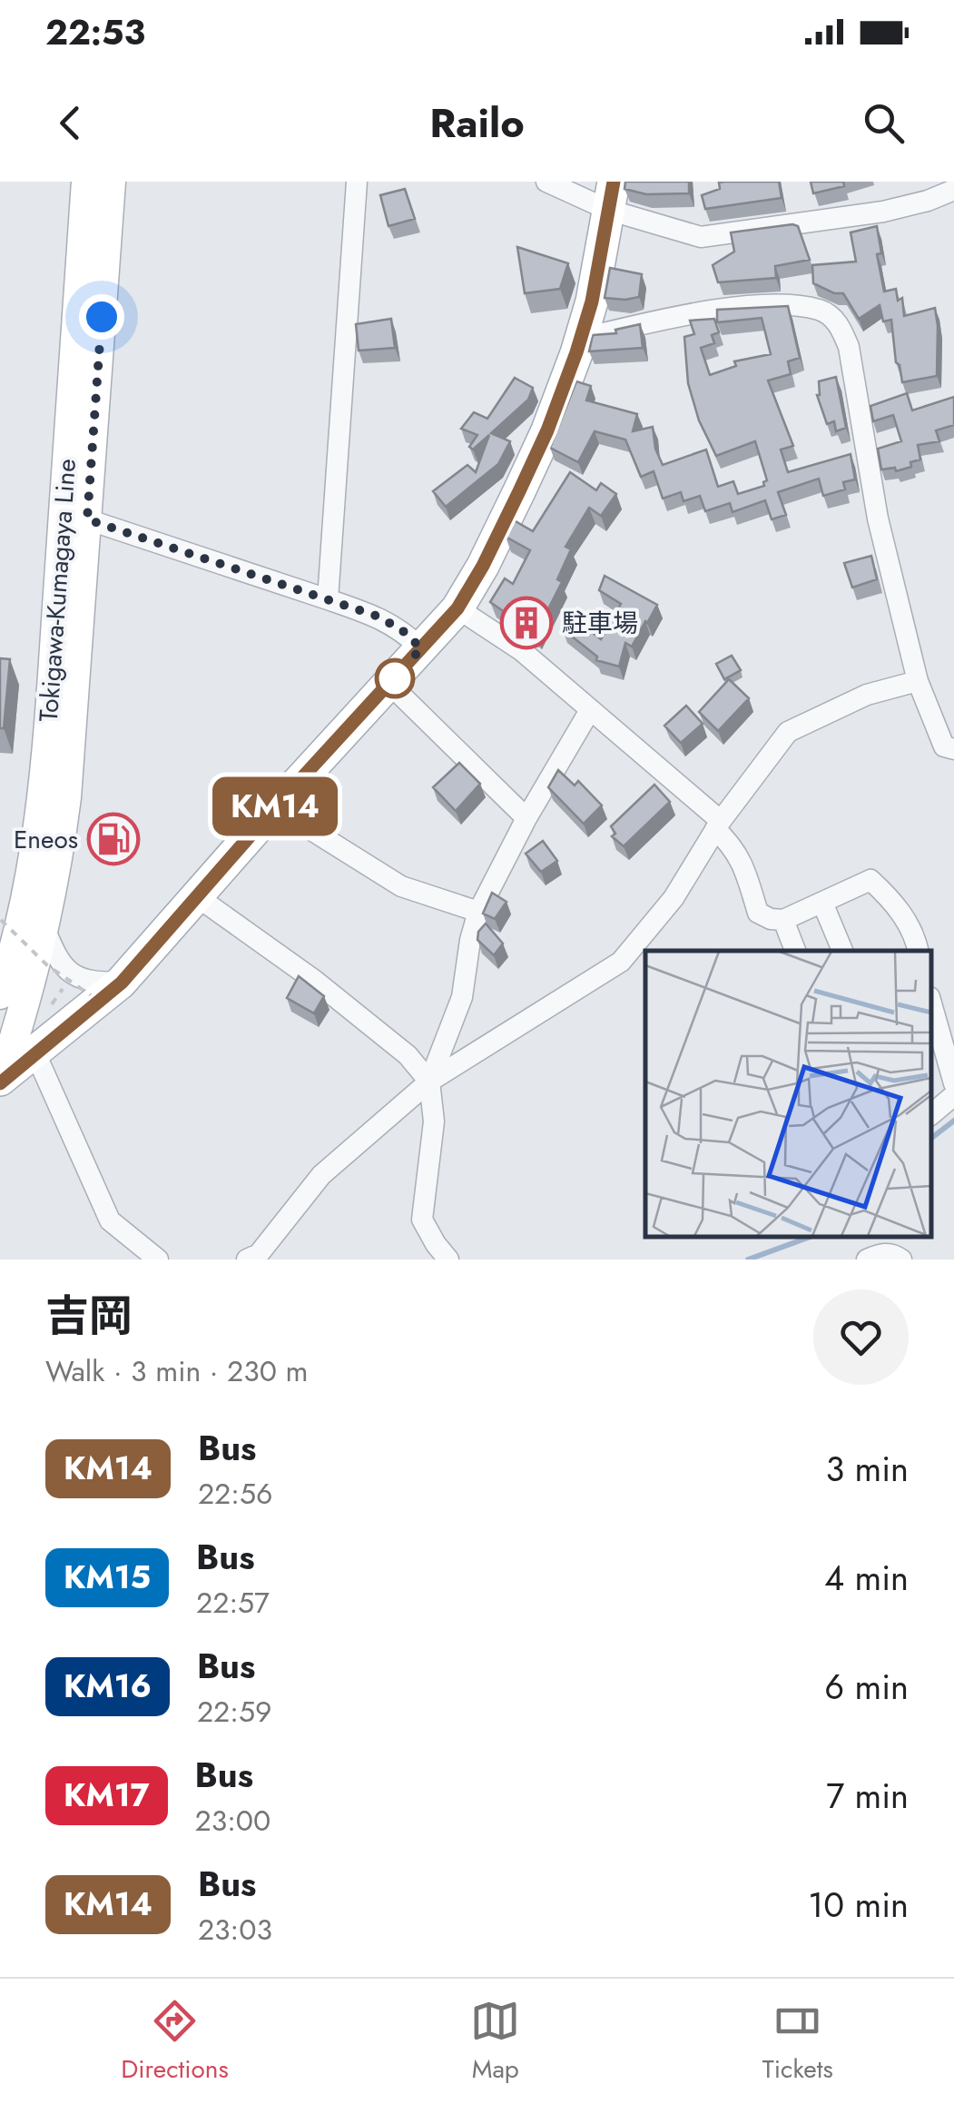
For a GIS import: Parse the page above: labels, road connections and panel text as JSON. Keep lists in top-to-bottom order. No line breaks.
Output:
{"streets":{"main road":["Tokigawa-Kumagaya Line"]},"places":{"building":["駐車場"],"fuel station":["Eneos"]},"lines":["bus line KM14"],"page":{"status":"22:53","header":"Railo","on_map":"KM14","heading":["吉岡","Walk · 3 min · 230 m"],"list":[{"mark":"KM14","name":"Bus","note":"22:56","value":"3 min"},{"mark":"KM15","name":"Bus","note":"22:57","value":"4 min"},{"mark":"KM16","name":"Bus","note":"22:59","value":"6 min"},{"mark":"KM17","name":"Bus","note":"23:00","value":"7 min"},{"mark":"KM14","name":"Bus","note":"23:03","value":"10 min"}],"tabs":["Directions","Map","Tickets"]}}
